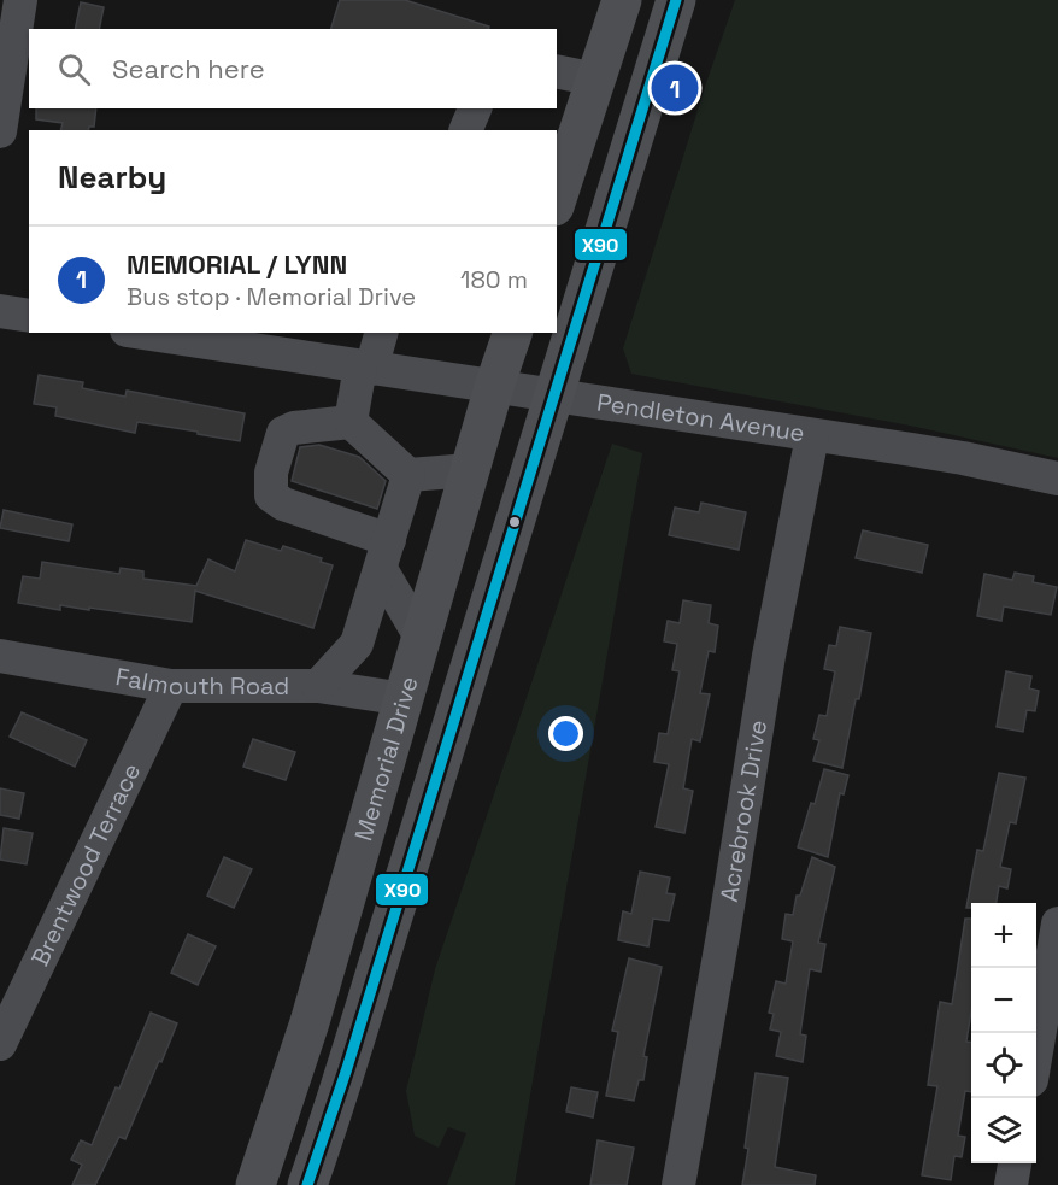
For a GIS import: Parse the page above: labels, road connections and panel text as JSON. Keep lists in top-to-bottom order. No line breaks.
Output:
{"streets":{"main road":["Memorial Drive"],"street":["Pendleton Avenue","Falmouth Road","Acrebrook Drive","Brentwood Terrace"]},"crossings":[["Pendleton Avenue","Memorial Drive"],["Pendleton Avenue","Acrebrook Drive"],["Falmouth Road","Memorial Drive"],["Falmouth Road","Brentwood Terrace"]],"lines":["transit line X90"],"page":{"search":"Search here","pins":"1","heading":"Nearby","list":[{"mark":"1","name":"MEMORIAL / LYNN","note":"Bus stop · Memorial Drive","value":"180 m"}],"map_buttons":["+","−"]}}
